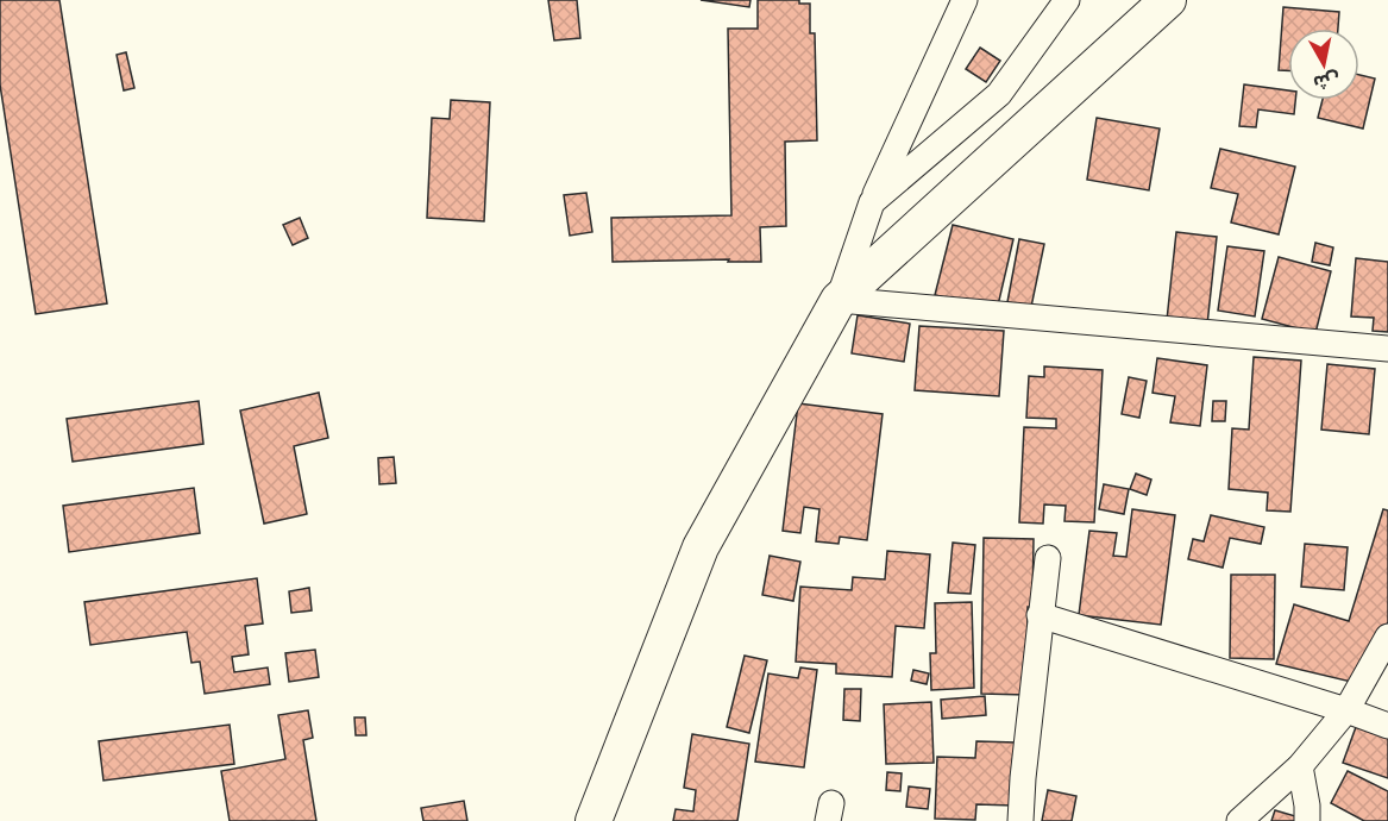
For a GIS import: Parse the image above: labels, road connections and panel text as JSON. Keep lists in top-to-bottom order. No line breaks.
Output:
{"north":"bottom"}
